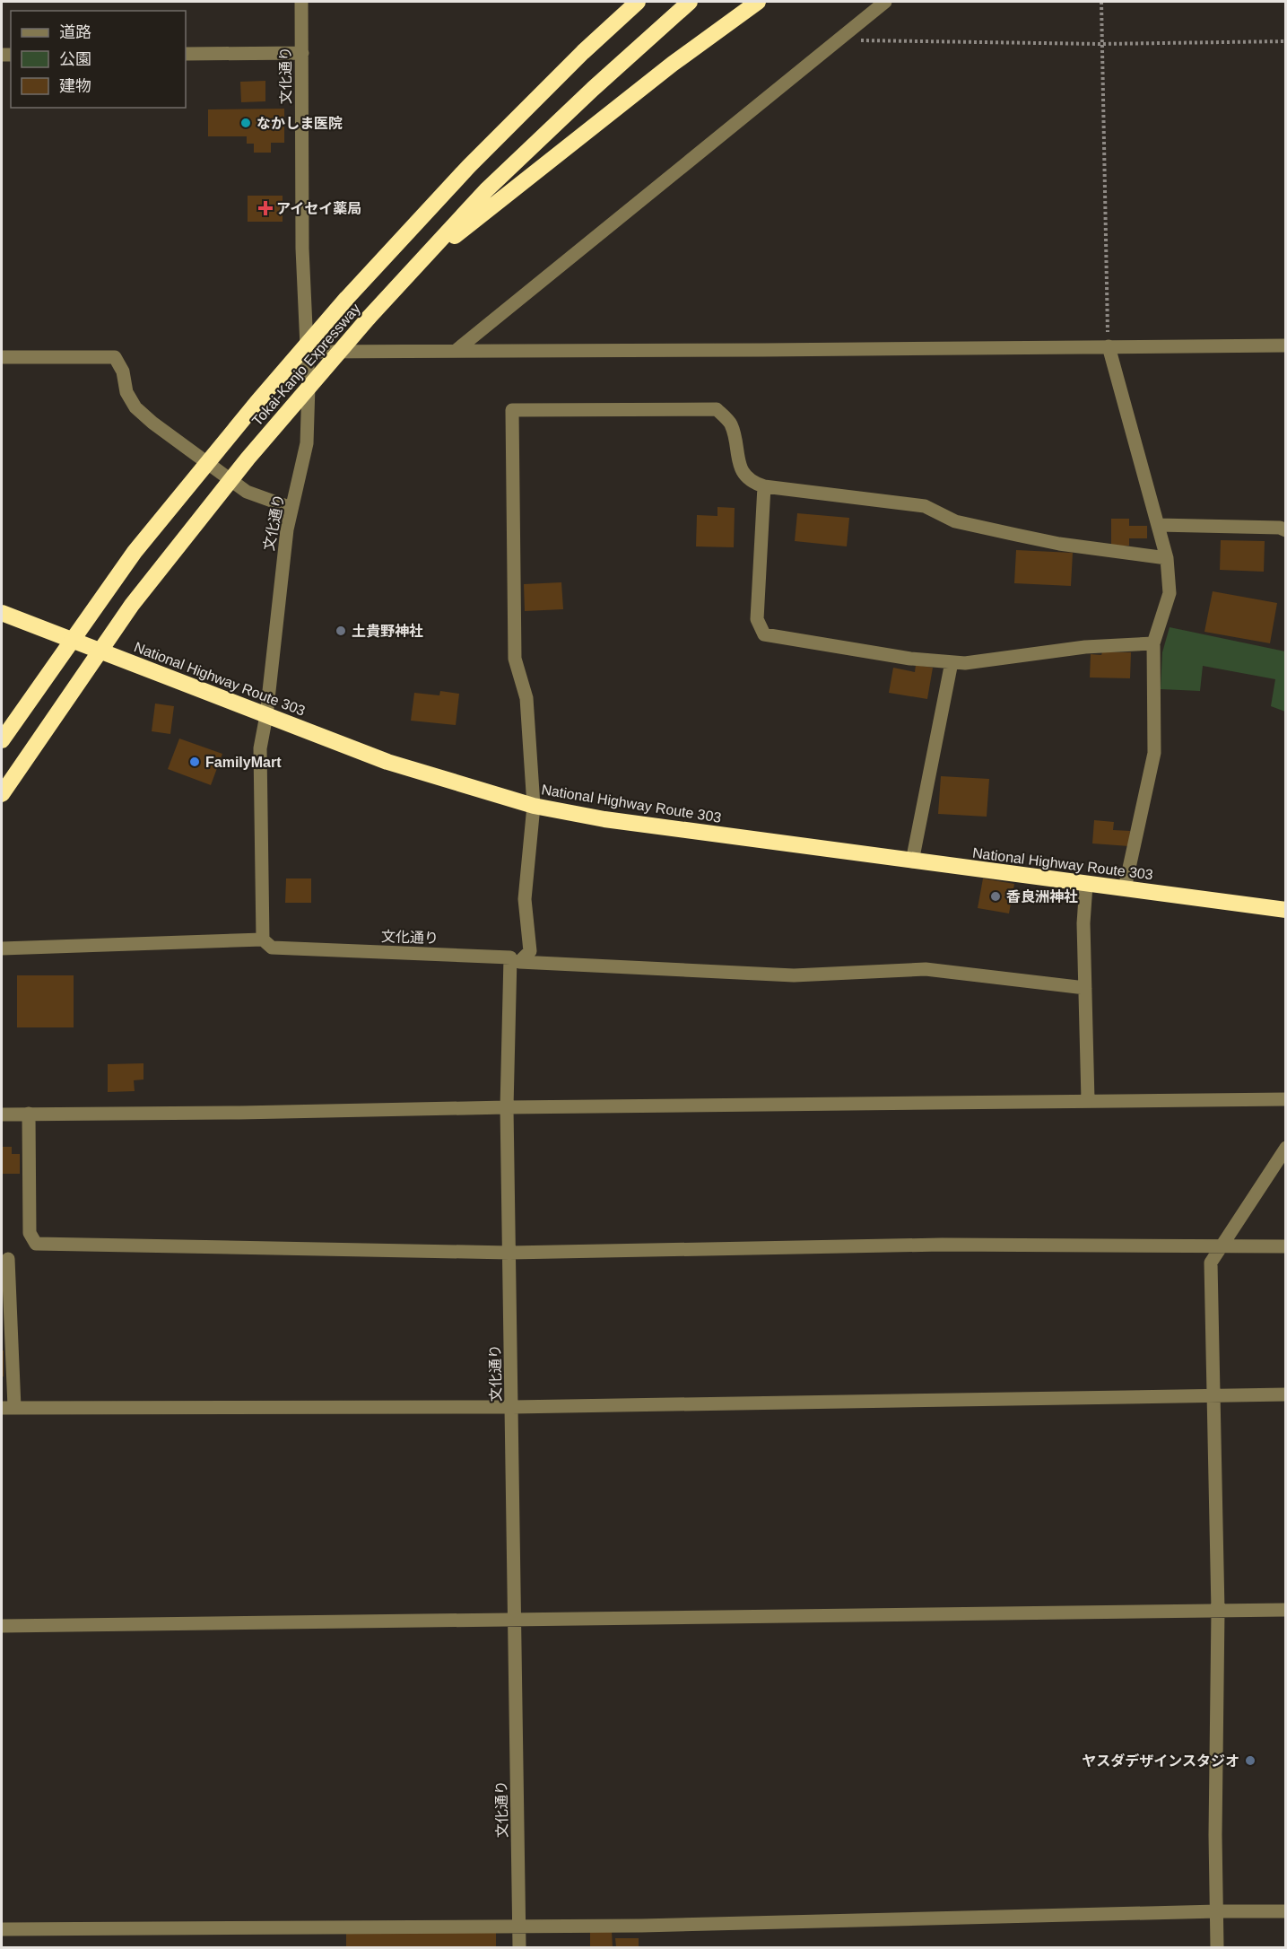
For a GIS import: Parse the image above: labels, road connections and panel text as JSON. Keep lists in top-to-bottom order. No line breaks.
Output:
{"streets":{"highway":["Tokai-Kanjo Expressway","National Highway Route 303"],"street":["文化通り"]},"crossings":[["文化通り","National Highway Route 303"]],"places":{"other":["なかしま医院","土貴野神社","FamilyMart","香良洲神社","ヤスダデザインスタジオ"],"health":["アイセイ薬局"]},"legend":["道路","公園","建物"]}
